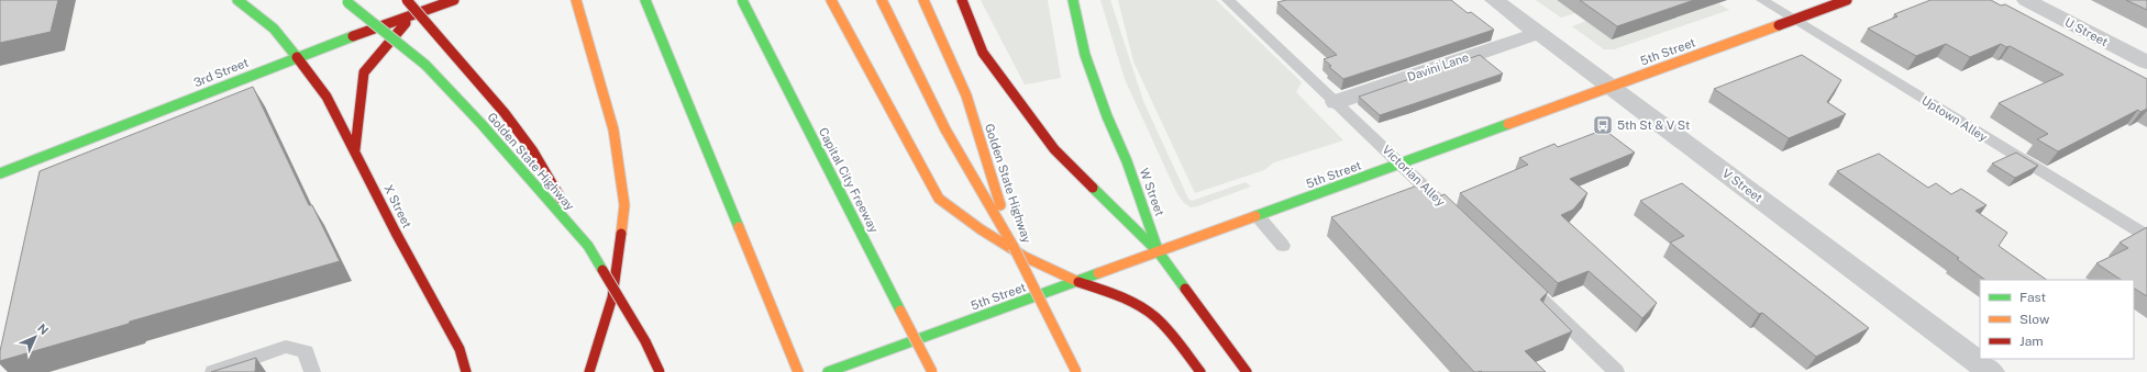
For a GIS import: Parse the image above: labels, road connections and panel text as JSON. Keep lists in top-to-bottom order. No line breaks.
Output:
{"streets":{"main road":["5th Street","3rd Street","Golden State Highway","Capital City Freeway","W Street","X Street"],"street":["U Street","Davini Lane","V Street"],"lane":["Uptown Alley","Victorian Alley"]},"crossings":[["5th Street","Uptown Alley"],["5th Street","Victorian Alley"],["5th Street","V Street"],["5th Street","W Street"],["Davini Lane","Victorian Alley"],["Davini Lane","V Street"],["3rd Street","X Street"]],"places":{"bus stop":["5th St & V St"]},"legend":["Fast","Slow","Jam"],"north":"top right"}
